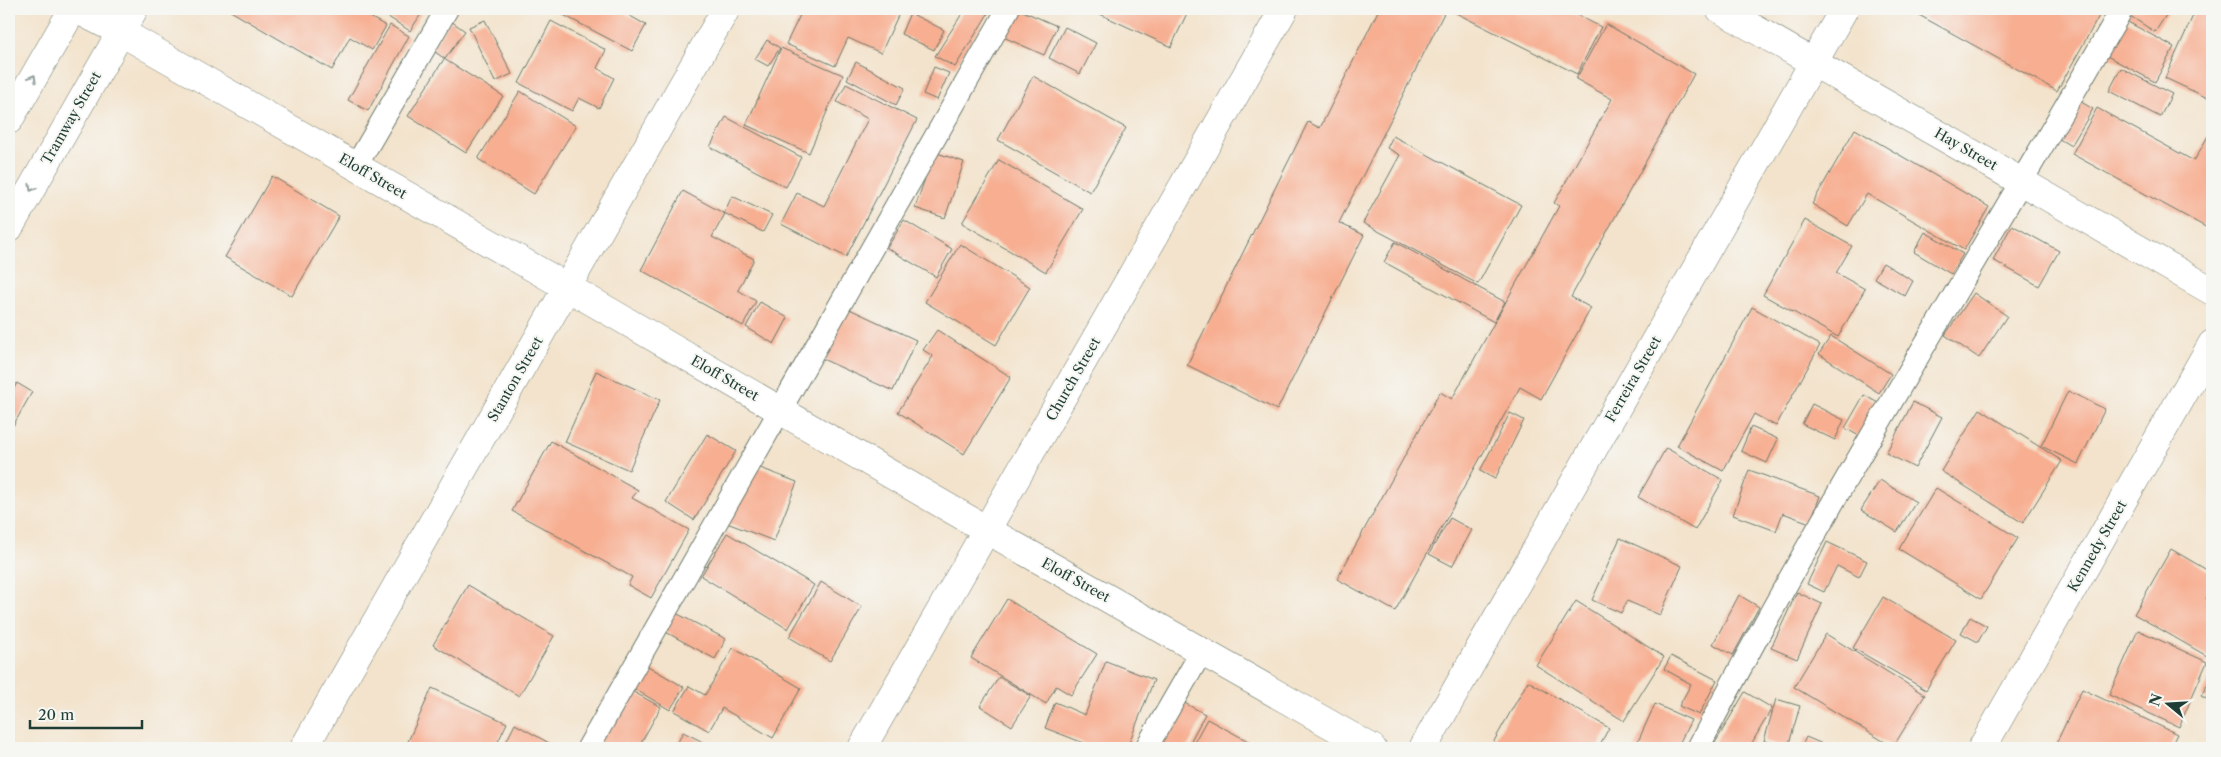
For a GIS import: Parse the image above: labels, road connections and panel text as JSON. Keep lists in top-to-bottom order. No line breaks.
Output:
{"streets":{"street":["Tramway Street","Hay Street","Eloff Street","Stanton Street","Church Street","Ferreira Street","Kennedy Street"]},"crossings":[["Tramway Street","Eloff Street"],["Hay Street","Ferreira Street"],["Eloff Street","Stanton Street"],["Eloff Street","Church Street"]],"scale_bar":"20 m","north":"left"}
